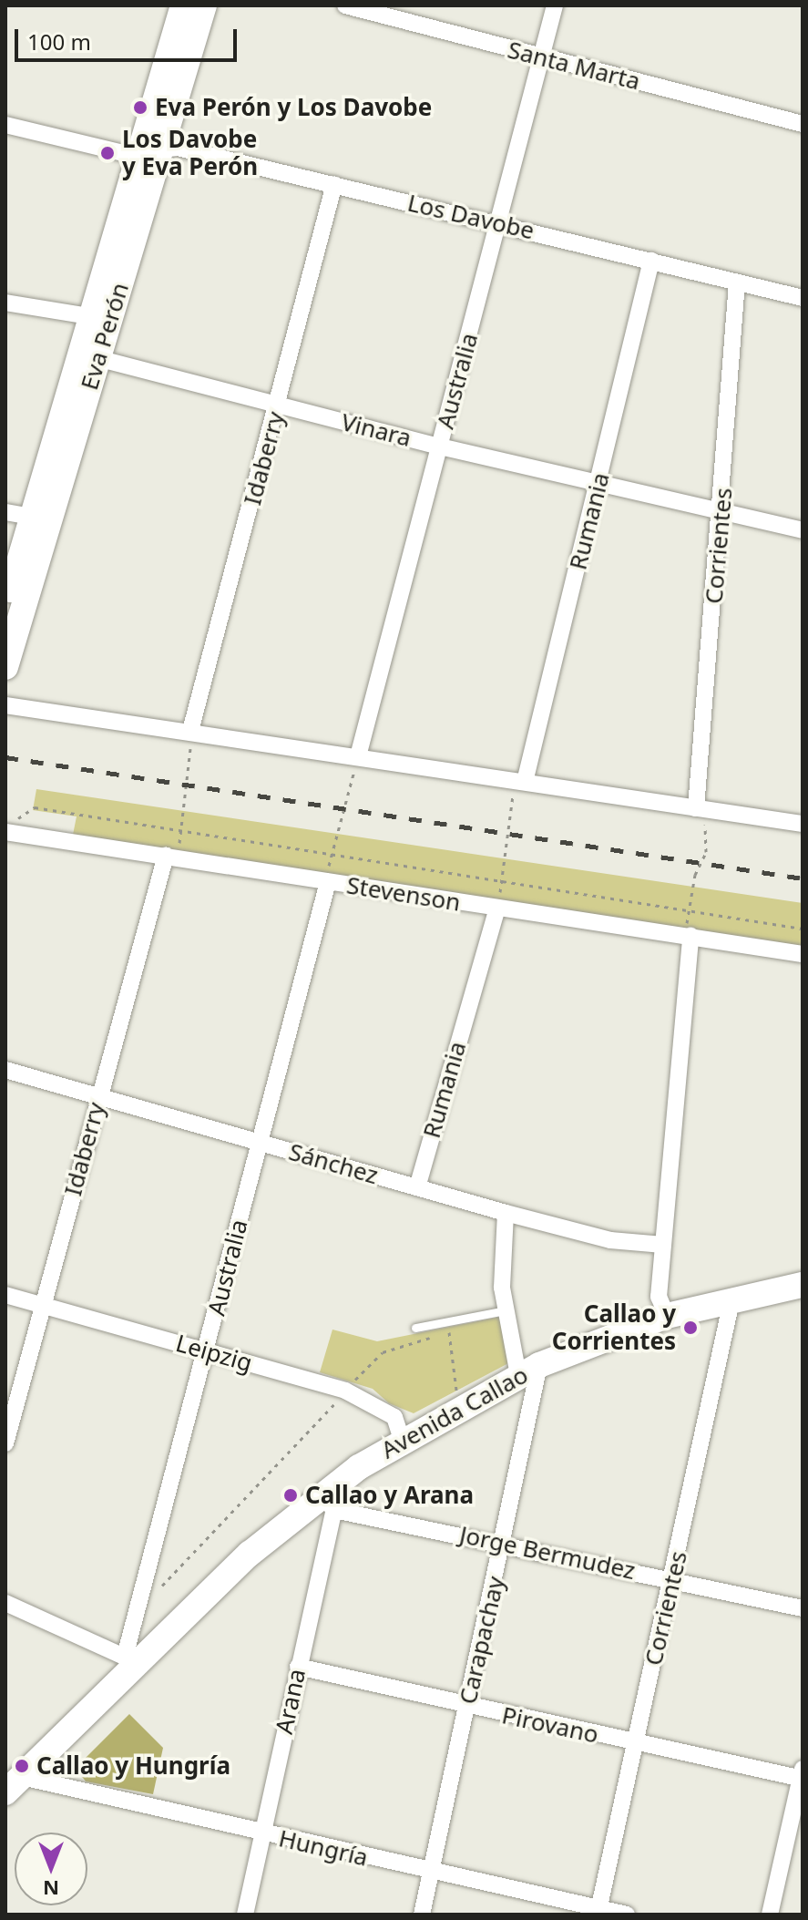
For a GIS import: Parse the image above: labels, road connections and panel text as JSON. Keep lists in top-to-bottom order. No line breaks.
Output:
{"streets":{"main road":["Eva Perón","Avenida Callao"],"street":["Santa Marta","Los Davobe","Australia","Vinara","Idaberry","Rumania","Corrientes","Stevenson","Sánchez","Leipzig","Jorge Bermudez","Carapachay","Arana","Pirovano","Hungría"]},"crossings":[["Santa Marta","Australia"],["Los Davobe","Eva Perón"],["Los Davobe","Australia"],["Los Davobe","Idaberry"],["Los Davobe","Rumania"],["Los Davobe","Corrientes"],["Eva Perón","Vinara"],["Australia","Vinara"],["Australia","Stevenson"],["Australia","Sánchez"],["Australia","Leipzig"],["Australia","Avenida Callao"],["Vinara","Idaberry"],["Vinara","Rumania"],["Vinara","Corrientes"],["Idaberry","Stevenson"],["Idaberry","Sánchez"],["Idaberry","Leipzig"],["Rumania","Stevenson"],["Rumania","Sánchez"],["Corrientes","Avenida Callao"],["Corrientes","Jorge Bermudez"],["Corrientes","Pirovano"],["Corrientes","Hungría"],["Leipzig","Avenida Callao"],["Avenida Callao","Jorge Bermudez"],["Avenida Callao","Carapachay"],["Avenida Callao","Arana"],["Avenida Callao","Hungría"],["Jorge Bermudez","Carapachay"],["Jorge Bermudez","Arana"],["Carapachay","Pirovano"],["Carapachay","Hungría"],["Arana","Pirovano"],["Arana","Hungría"]],"places":["Eva Perón y Los Davobe","Los Davobe y Eva Perón","Callao y Corrientes","Callao y Arana","Callao y Hungría"],"scale_bar":"100 m","north":"bottom"}
